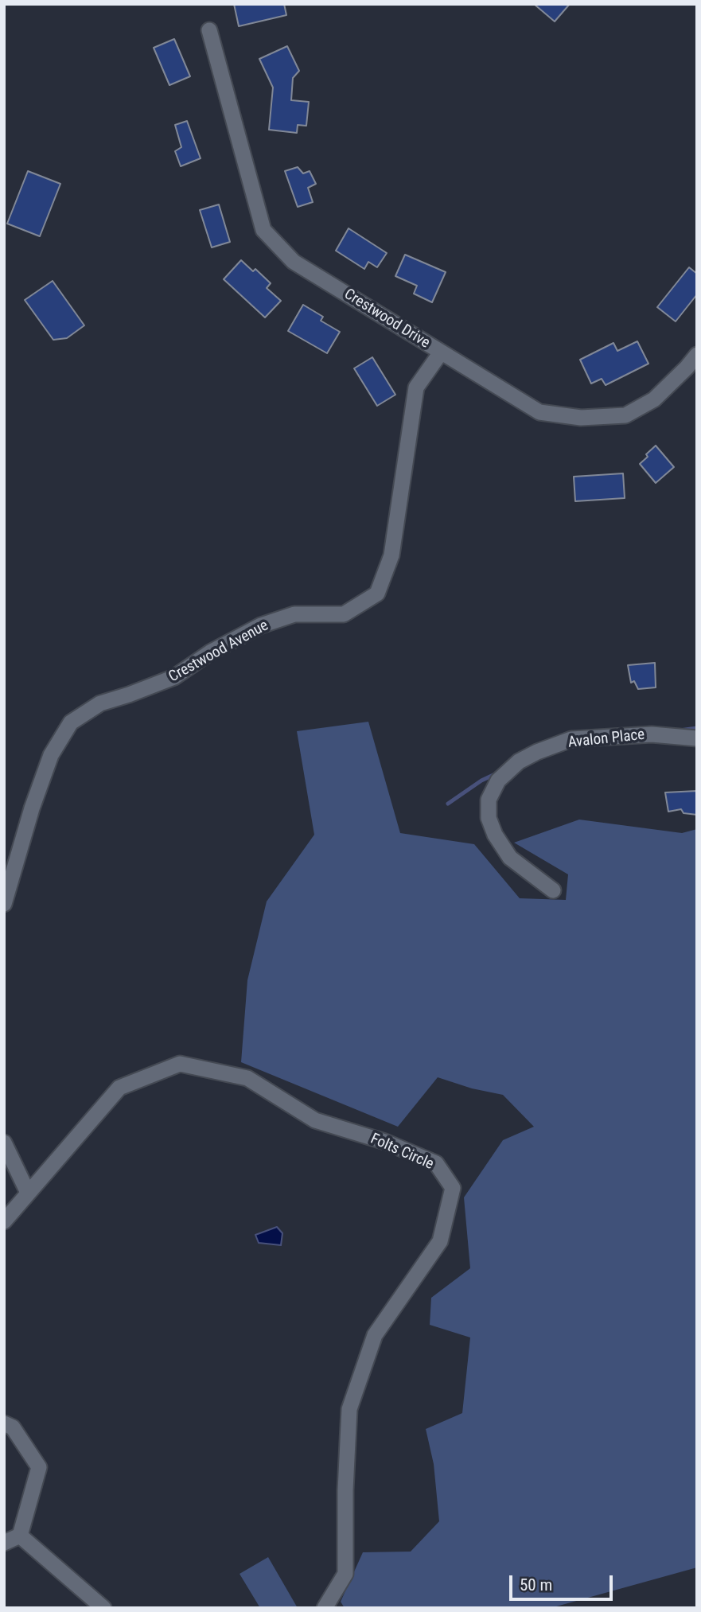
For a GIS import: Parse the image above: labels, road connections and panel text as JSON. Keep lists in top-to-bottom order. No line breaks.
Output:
{"streets":{"street":["Crestwood Drive","Crestwood Avenue","Avalon Place","Folts Circle"]},"crossings":[["Crestwood Drive","Crestwood Avenue"]],"scale_bar":"50 m"}
